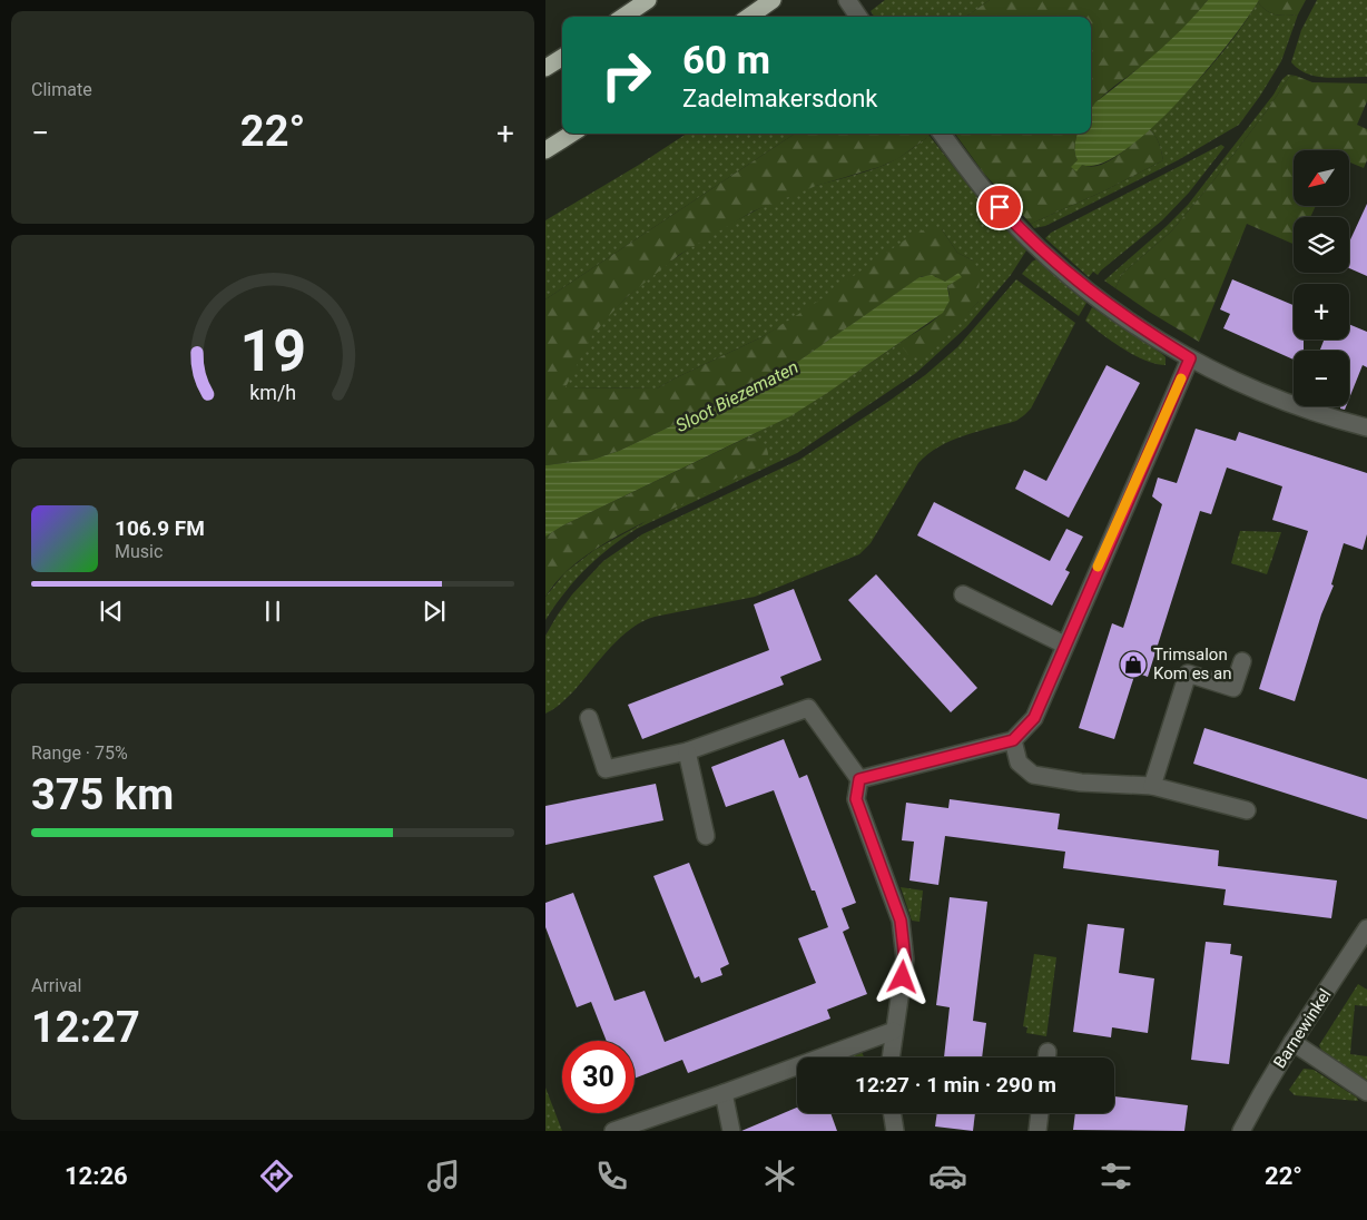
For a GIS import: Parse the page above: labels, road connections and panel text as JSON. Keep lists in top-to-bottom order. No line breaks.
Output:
{"streets":{"street":["Barnewinkel"]},"water":["Sloot Biezematen"],"places":{"shop":["Trimsalon Kom es an"]},"north":"bottom left","page":{"tile":["Climate",["Range · 75%","375 km"],["Arrival","12:27"]],"turn":["60 m","Zadelmakersdonk"],"heat":["−","22°","+"],"map_buttons":["+","−"],"song":["106.9 FM","Music"],"limit":"30","trip":"12:27 · 1 min · 290 m","tabs":["12:26","22°"],"gauge":["19","km/h"]}}
